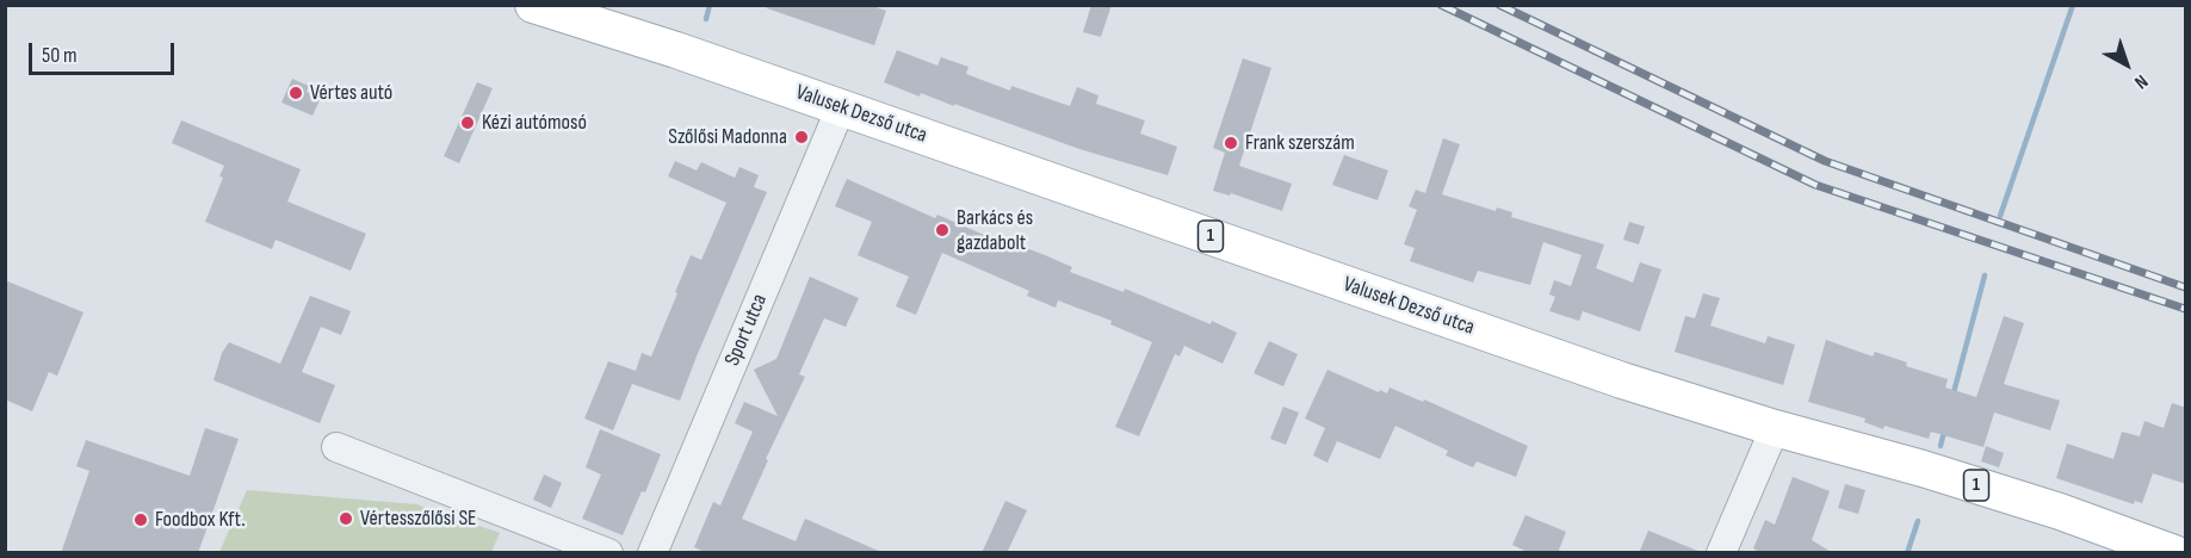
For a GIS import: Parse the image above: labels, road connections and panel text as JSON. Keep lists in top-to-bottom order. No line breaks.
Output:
{"streets":{"main road":["Valusek Dezső utca","1"],"street":["Sport utca"]},"crossings":[["Valusek Dezső utca","Sport utca"]],"places":["Vértes autó","Kézi autómosó","Szőlősi Madonna","Frank szerszám","Barkács és gazdabolt","Vértesszőlősi SE","Foodbox Kft."],"scale_bar":"50 m","north":"bottom right"}
